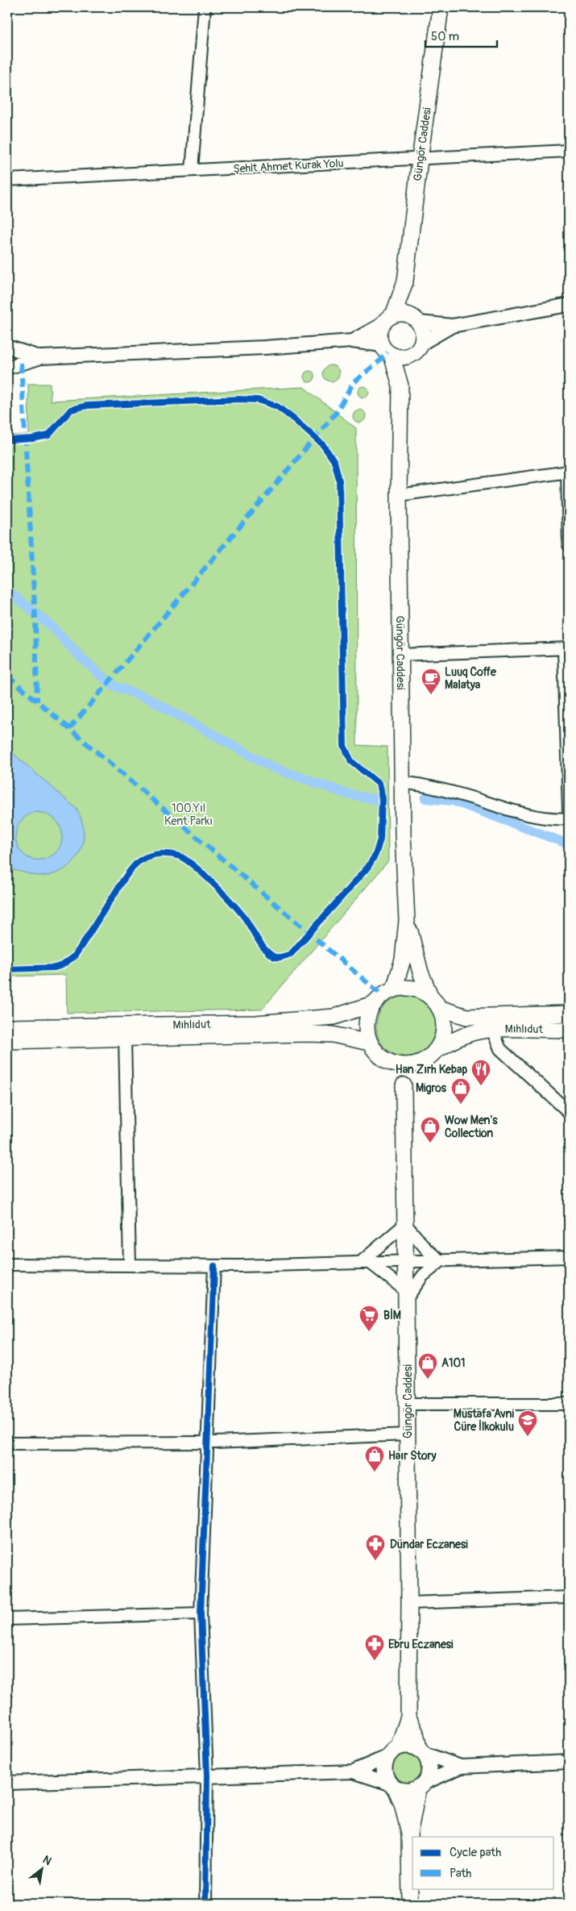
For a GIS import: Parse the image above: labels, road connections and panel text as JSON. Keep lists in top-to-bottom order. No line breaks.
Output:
{"streets":{"main road":["Güngör Caddesi","Mıhlıdut"],"street":["Şehit Ahmet Kurak Yolu"]},"crossings":[["Güngör Caddesi","Şehit Ahmet Kurak Yolu"]],"parks":["100.Yıl Kent Parkı"],"places":{"cafe":["Luuq Coffe Malatya"],"restaurant":["Han Zırh Kebap"],"shop":["Migros","Wow Men's Collection","A101","Haır Story"],"supermarket":["BİM"],"school or university":["Mustafa Avni Cüre İlkokulu"],"pharmacy":["Dündar Eczanesi","Ebru Eczanesi"]},"legend":["Cycle path","Path"],"scale_bar":"50 m","north":"top right"}
